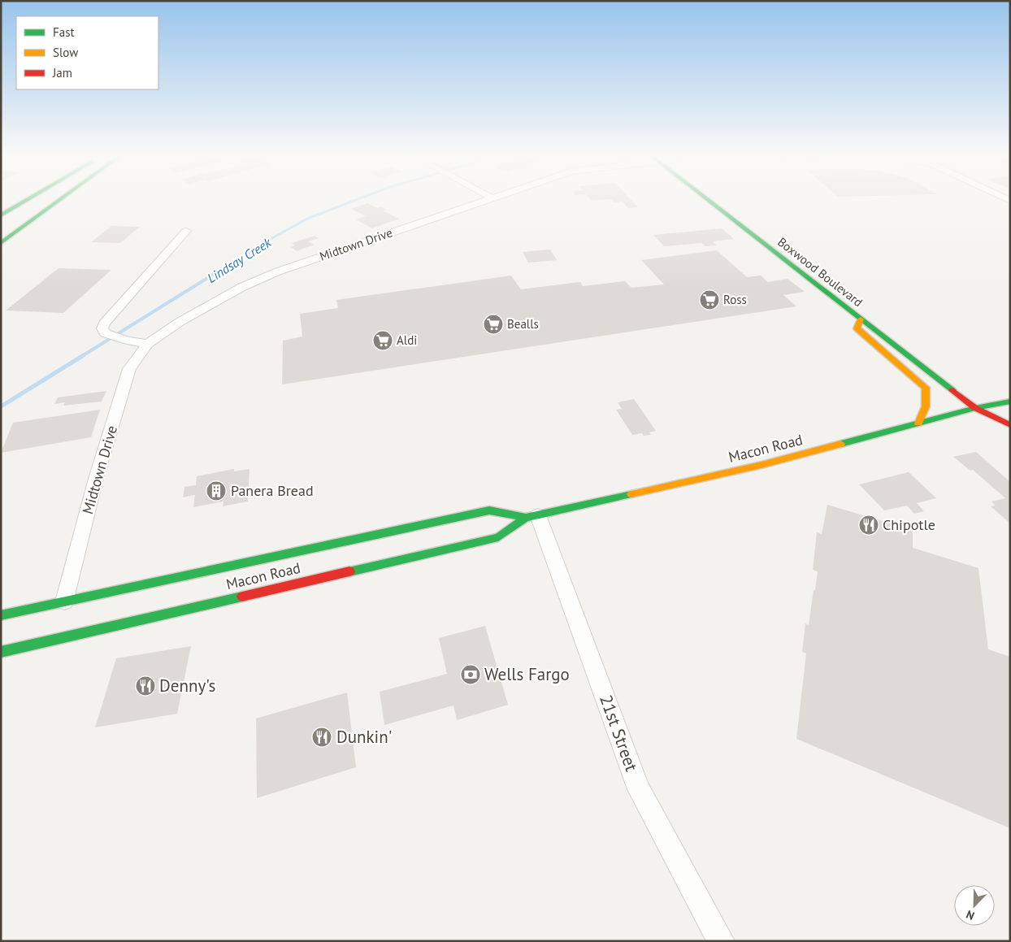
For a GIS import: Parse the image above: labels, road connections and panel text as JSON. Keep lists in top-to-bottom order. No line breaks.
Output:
{"streets":{"main road":["Boxwood Boulevard","Macon Road"],"street":["Midtown Drive","21st Street"]},"crossings":[["Midtown Drive","Macon Road"],["Boxwood Boulevard","Macon Road"],["Macon Road","21st Street"]],"water":["Lindsay Creek"],"places":{"supermarket":["Ross","Bealls","Aldi"],"building":["Panera Bread"],"restaurant":["Chipotle","Denny's","Dunkin'"],"bank":["Wells Fargo"]},"legend":["Fast","Slow","Jam"],"north":"bottom left"}
